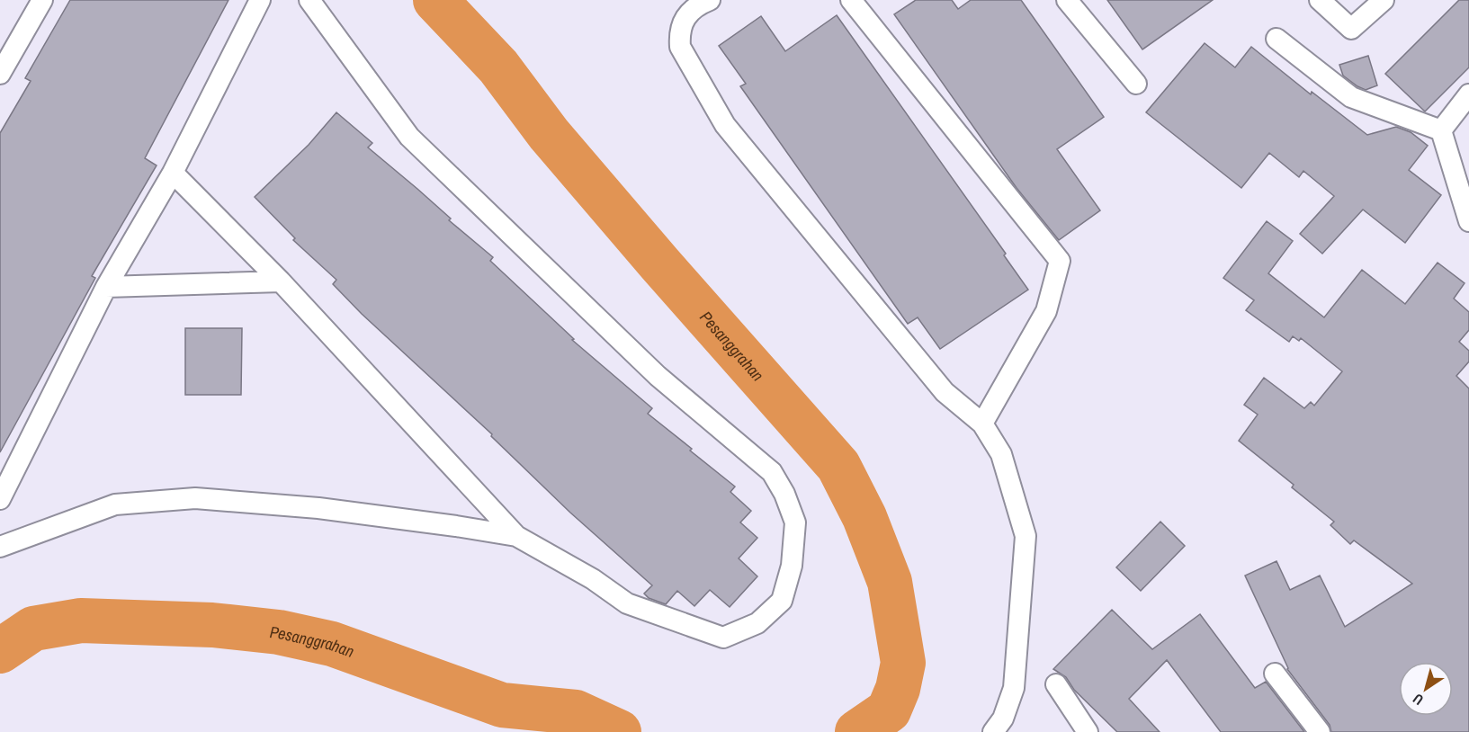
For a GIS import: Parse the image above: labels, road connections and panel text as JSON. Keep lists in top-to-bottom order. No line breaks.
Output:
{"water":["Pesanggrahan"],"north":"bottom left"}
